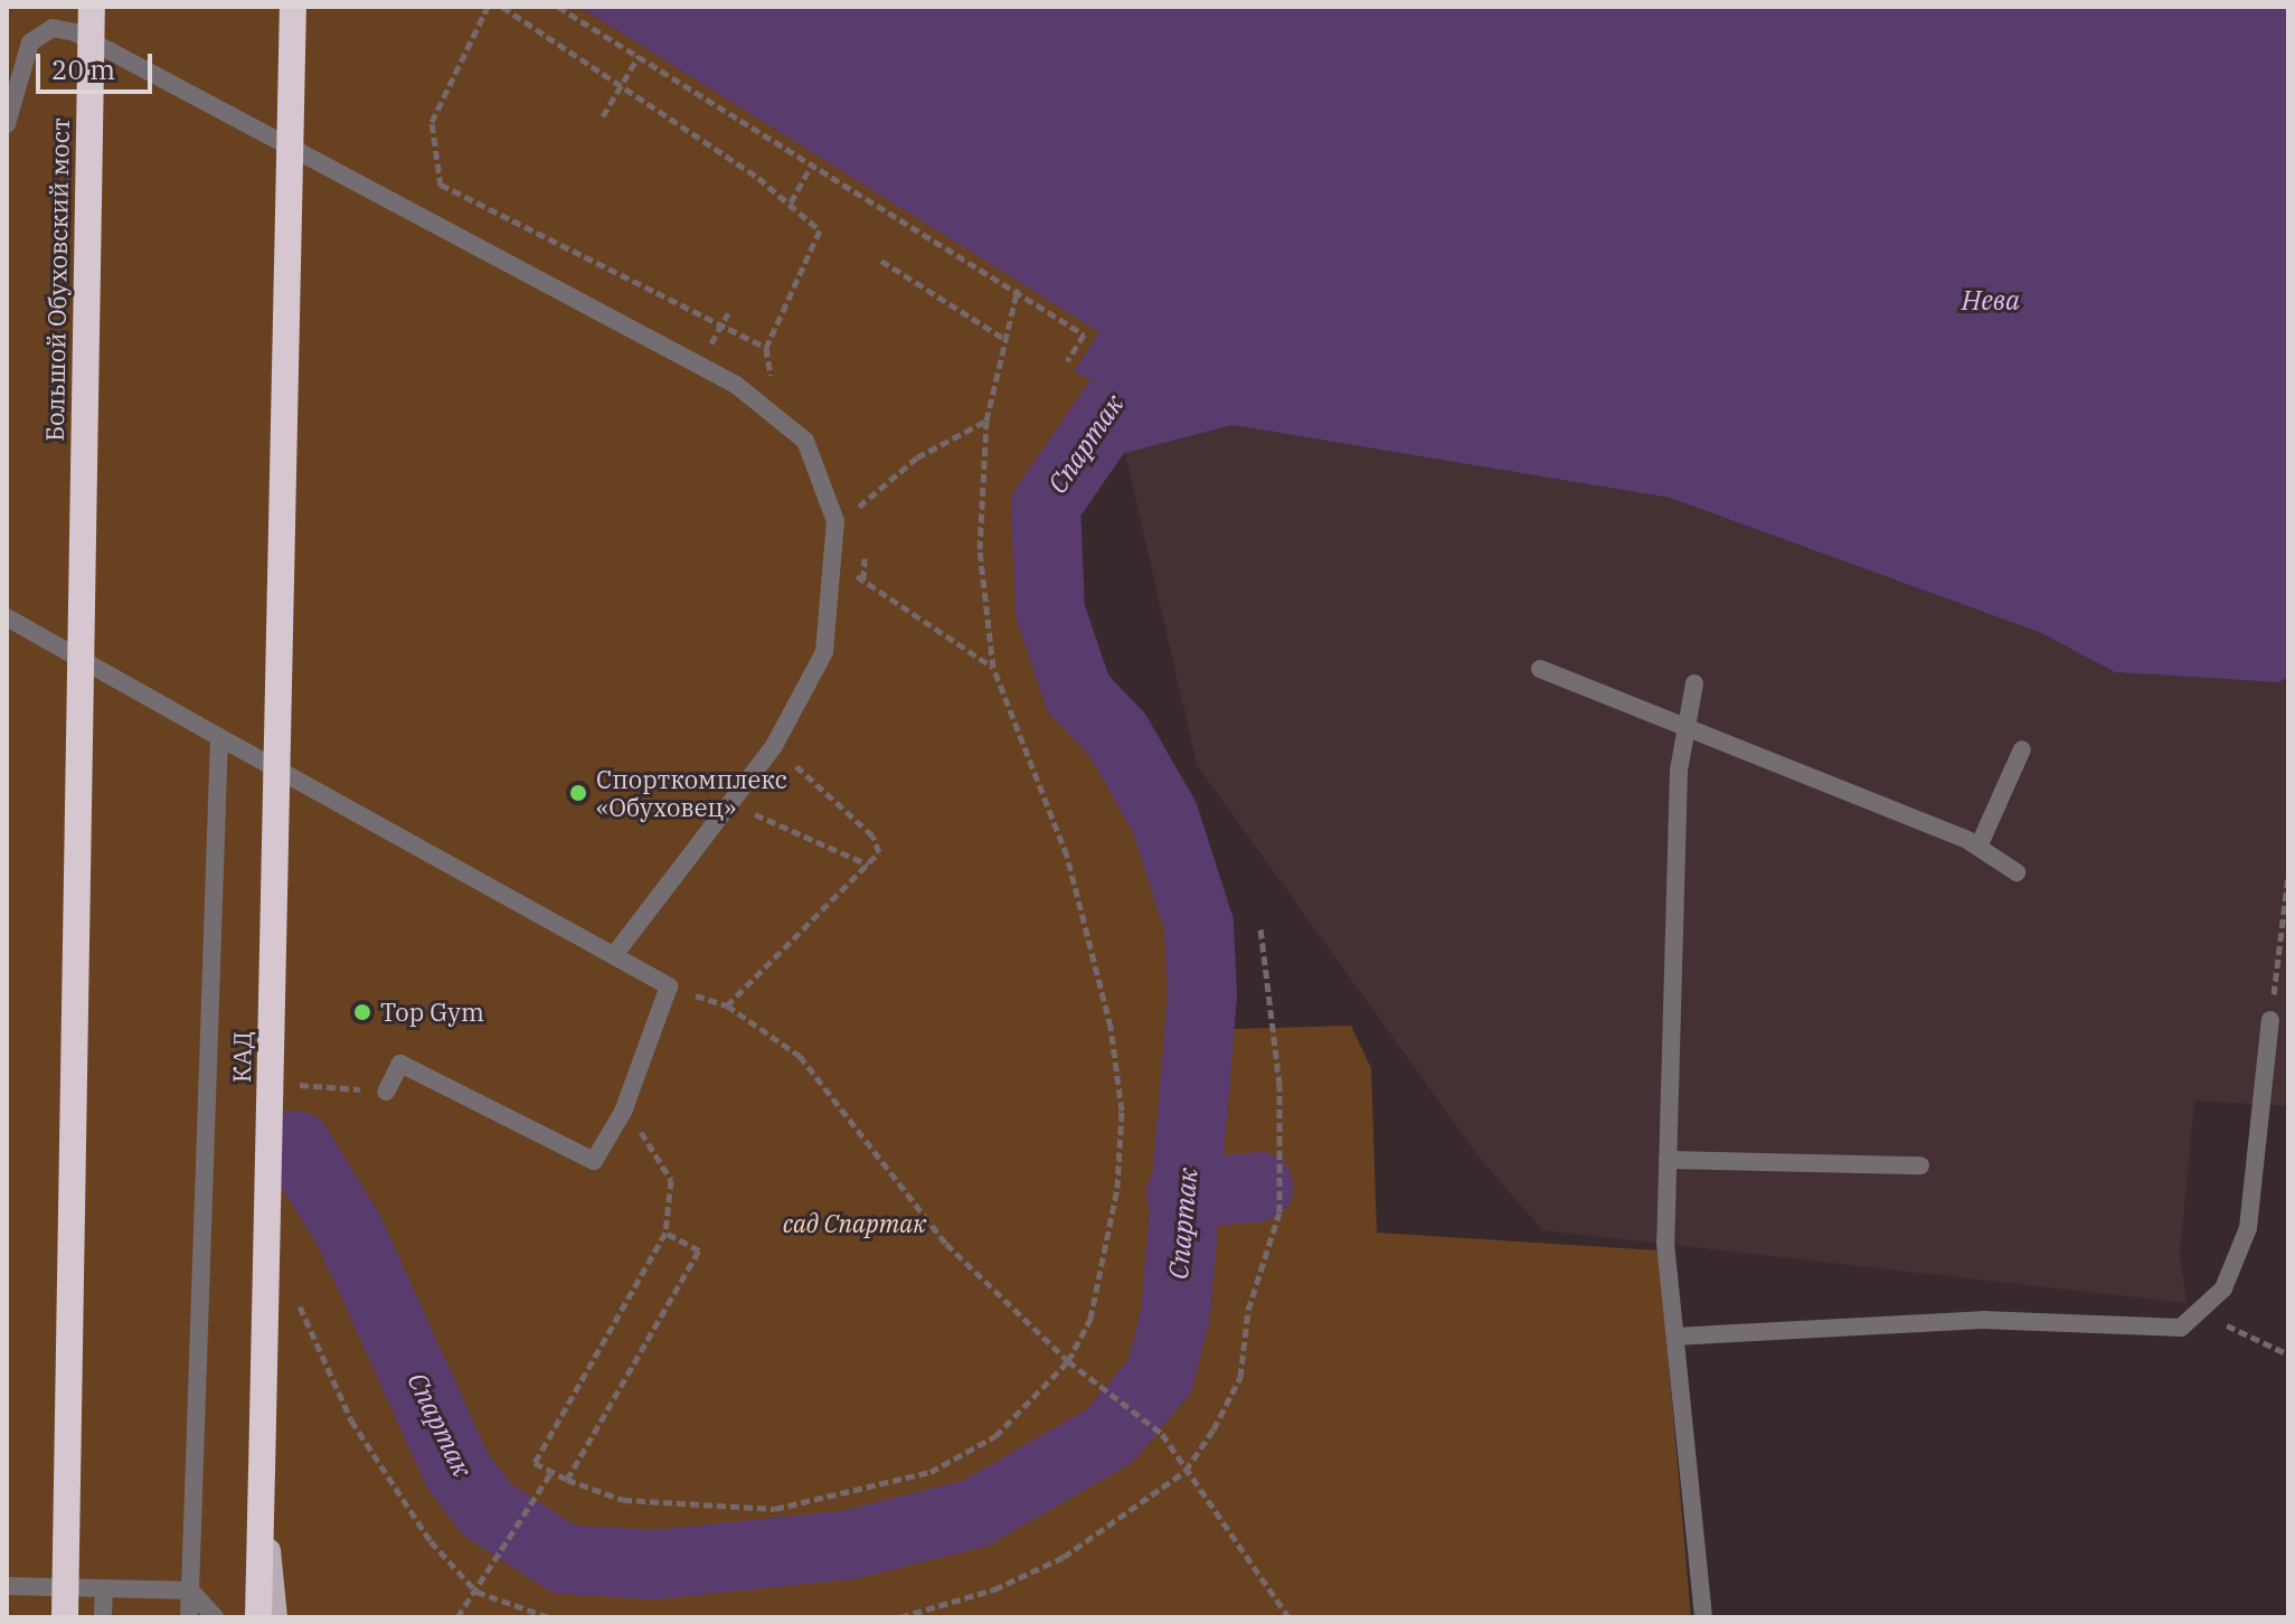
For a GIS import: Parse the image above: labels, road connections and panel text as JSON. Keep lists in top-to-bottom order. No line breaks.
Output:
{"streets":{"highway":["Большой Обуховский мост","КАД"]},"water":["Нева","Спартак"],"parks":["сад Спартак"],"places":["Спорткомплекс «Обуховец»","Top Gym"],"scale_bar":"20 m"}
